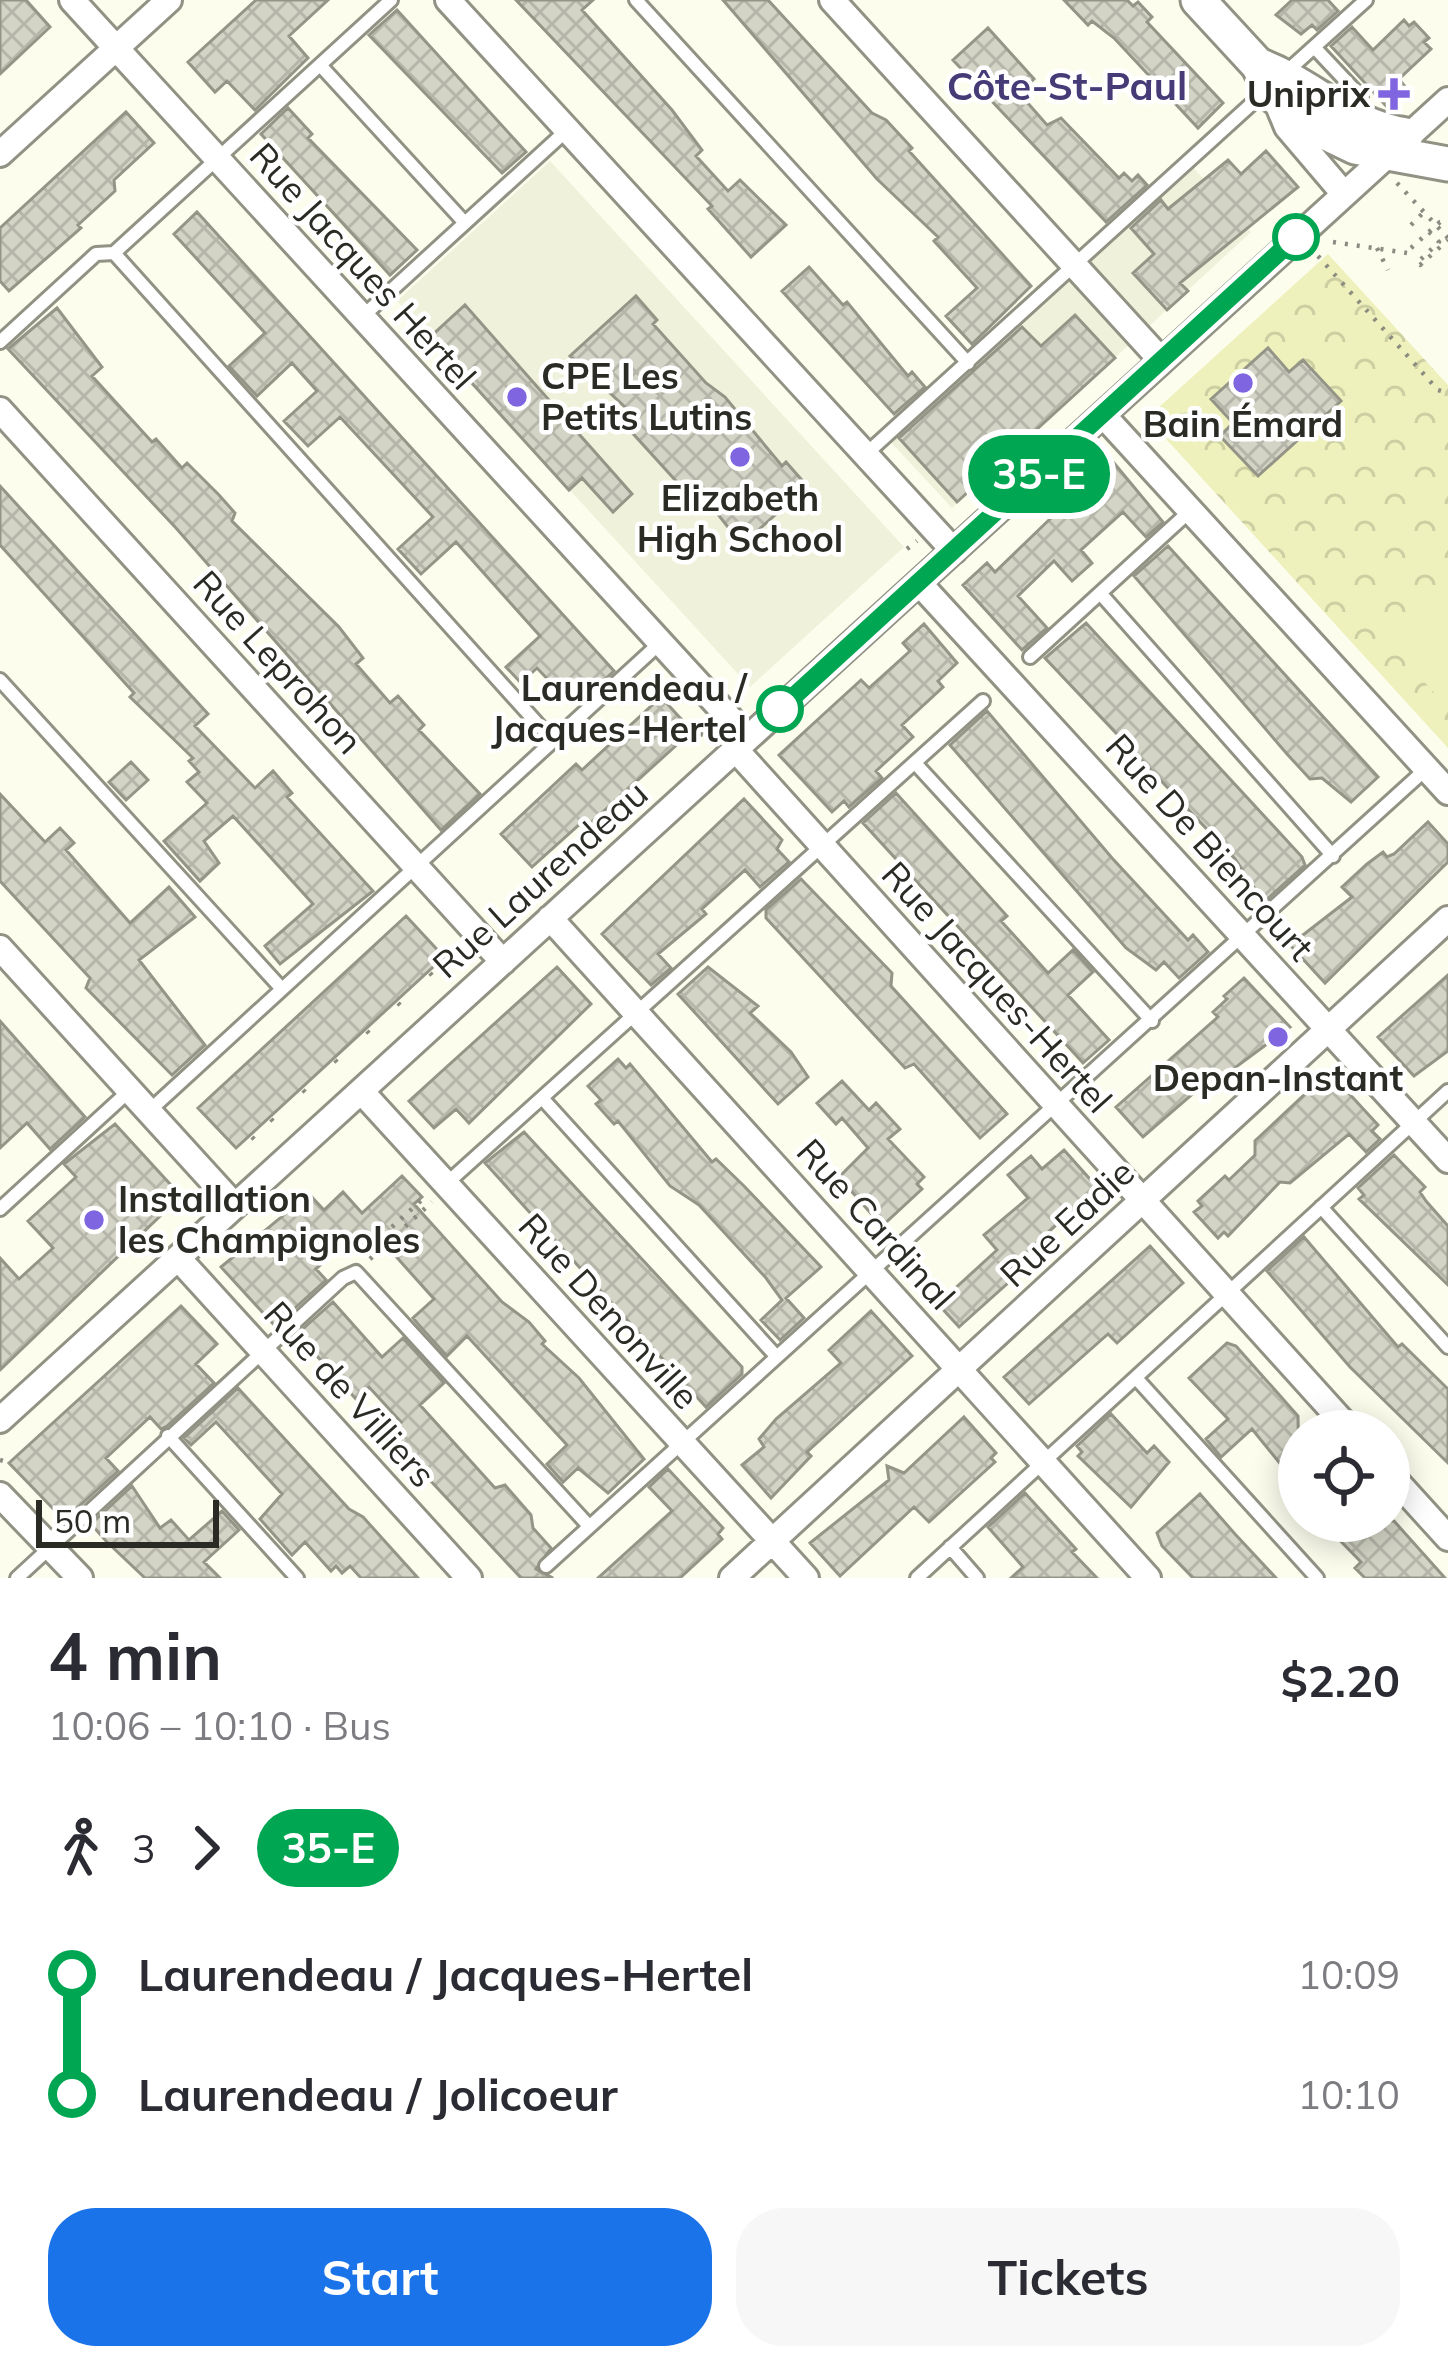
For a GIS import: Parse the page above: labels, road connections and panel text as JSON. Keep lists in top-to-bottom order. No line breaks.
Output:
{"streets":{"street":["Rue Jacques Hertel","Rue Leprohon","Rue De Biencourt","Rue Laurendeau","Rue Jacques-Hertel","Rue Eadie","Rue Cardinal","Rue Denonville","Rue de Villiers"]},"crossings":[["Rue Jacques Hertel","Rue Laurendeau"],["Rue Jacques Hertel","Rue Jacques-Hertel"],["Rue Leprohon","Rue Laurendeau"],["Rue De Biencourt","Rue Laurendeau"],["Rue De Biencourt","Rue Eadie"],["Rue Laurendeau","Rue Jacques-Hertel"],["Rue Laurendeau","Rue Cardinal"],["Rue Laurendeau","Rue Denonville"],["Rue Laurendeau","Rue de Villiers"],["Rue Jacques-Hertel","Rue Eadie"],["Rue Eadie","Rue Cardinal"],["Rue Eadie","Rue Denonville"]],"districts":["Côte-St-Paul"],"places":{"health":["Uniprix"],"other":["Bain Émard","CPE Les Petits Lutins","Elizabeth High School","Laurendeau / Jacques-Hertel","Depan-Instant","Installation les Champignoles"]},"lines":["bus line 35-E"],"scale_bar":"50 m","page":{"on_map":"35-E","scale":"50 m","heading":["4 min","10:06 – 10:10 · Bus","$2.20"],"legs":["3","35-E"],"list":[{"name":"Laurendeau / Jacques-Hertel","value":"10:09"},{"name":"Laurendeau / Jolicoeur","value":"10:10"}],"buttons":["Start","Tickets"]}}
